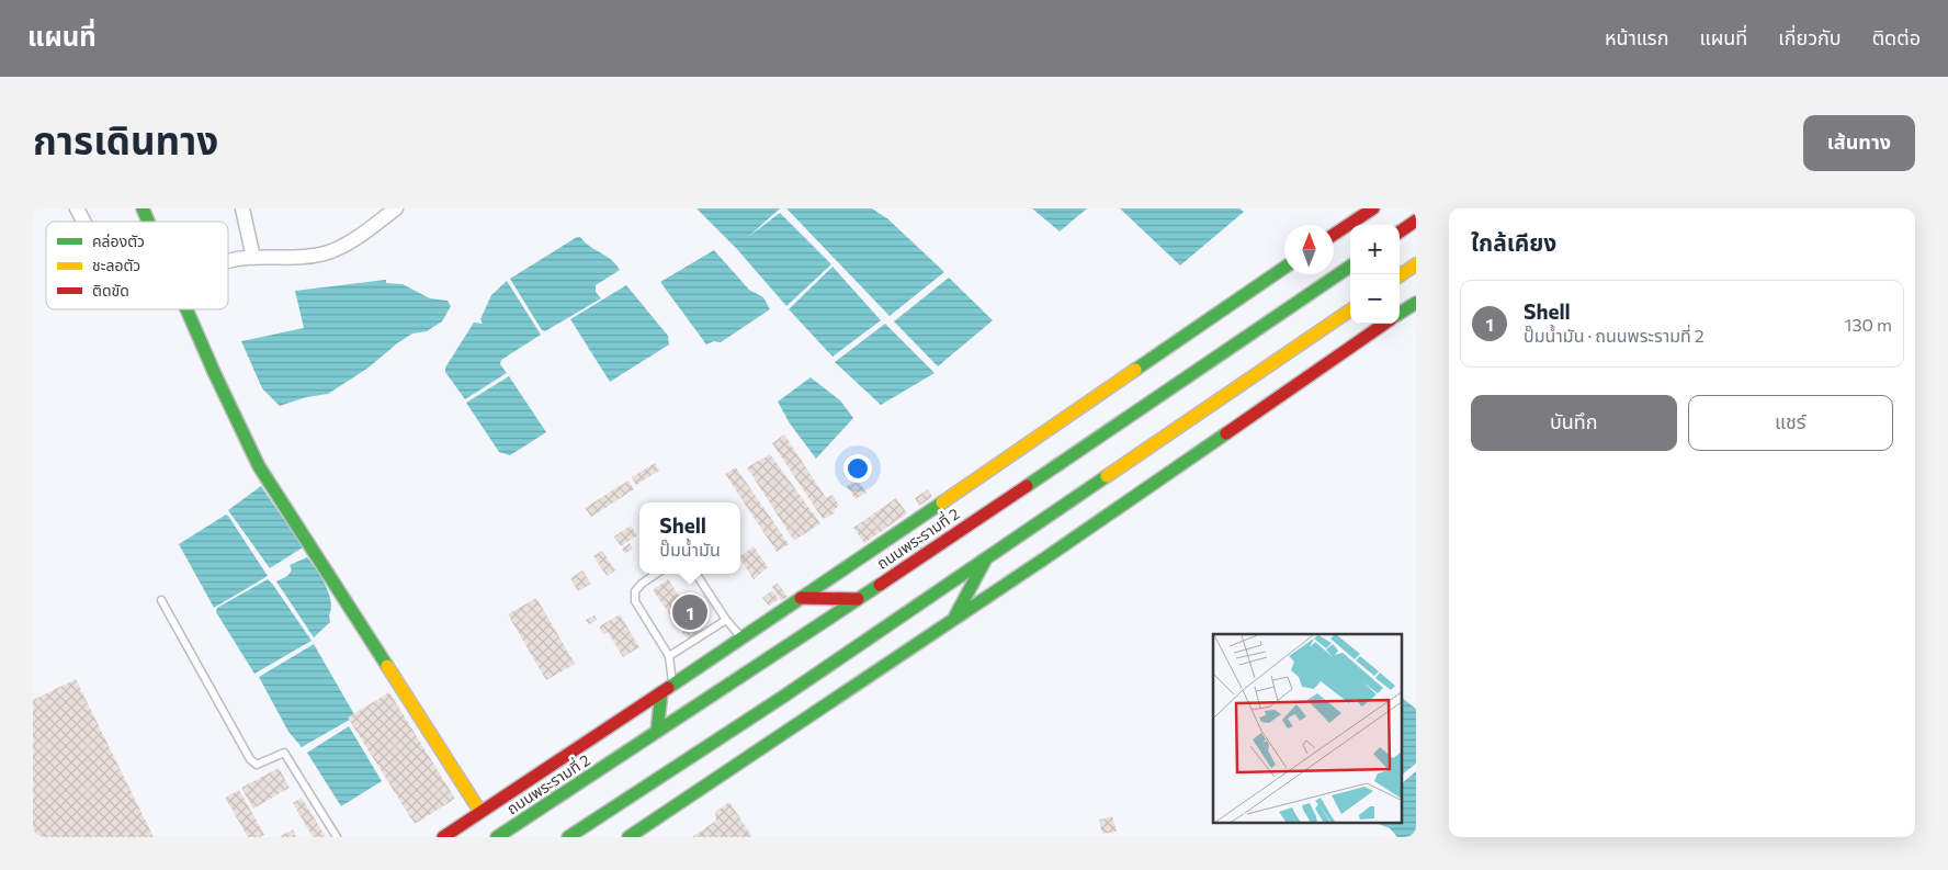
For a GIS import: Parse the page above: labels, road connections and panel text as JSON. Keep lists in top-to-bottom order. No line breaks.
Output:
{"streets":{"main road":["ถนนพระรามที่ 2"]},"legend":["คล่องตัว","ชะลอตัว","ติดขัด"],"north":"top","page":{"header":"แผนที่","nav":["หน้าแรก","แผนที่","เกี่ยวกับ","ติดต่อ"],"title":"การเดินทาง","buttons":["เส้นทาง",["บันทึก","แชร์"]],"heading":"ใกล้เคียง","map_buttons":["+","−"],"list":[{"mark":"1","name":"Shell","note":"ปั๊มน้ำมัน · ถนนพระรามที่ 2","value":"130 m"}],"popup":["Shell","ปั๊มน้ำมัน"],"pins":"1"}}
